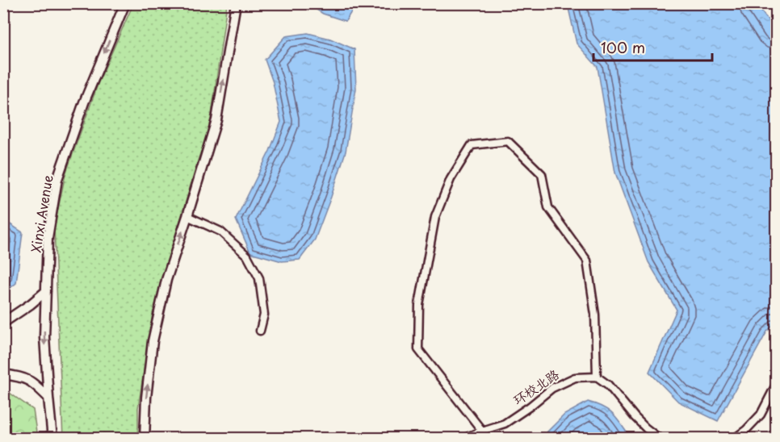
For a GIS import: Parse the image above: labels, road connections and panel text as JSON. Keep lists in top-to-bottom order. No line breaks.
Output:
{"streets":{"main road":["Xinxi Avenue"],"street":["环校北路"]},"one_way":["Xinxi Avenue"],"scale_bar":"100 m"}
